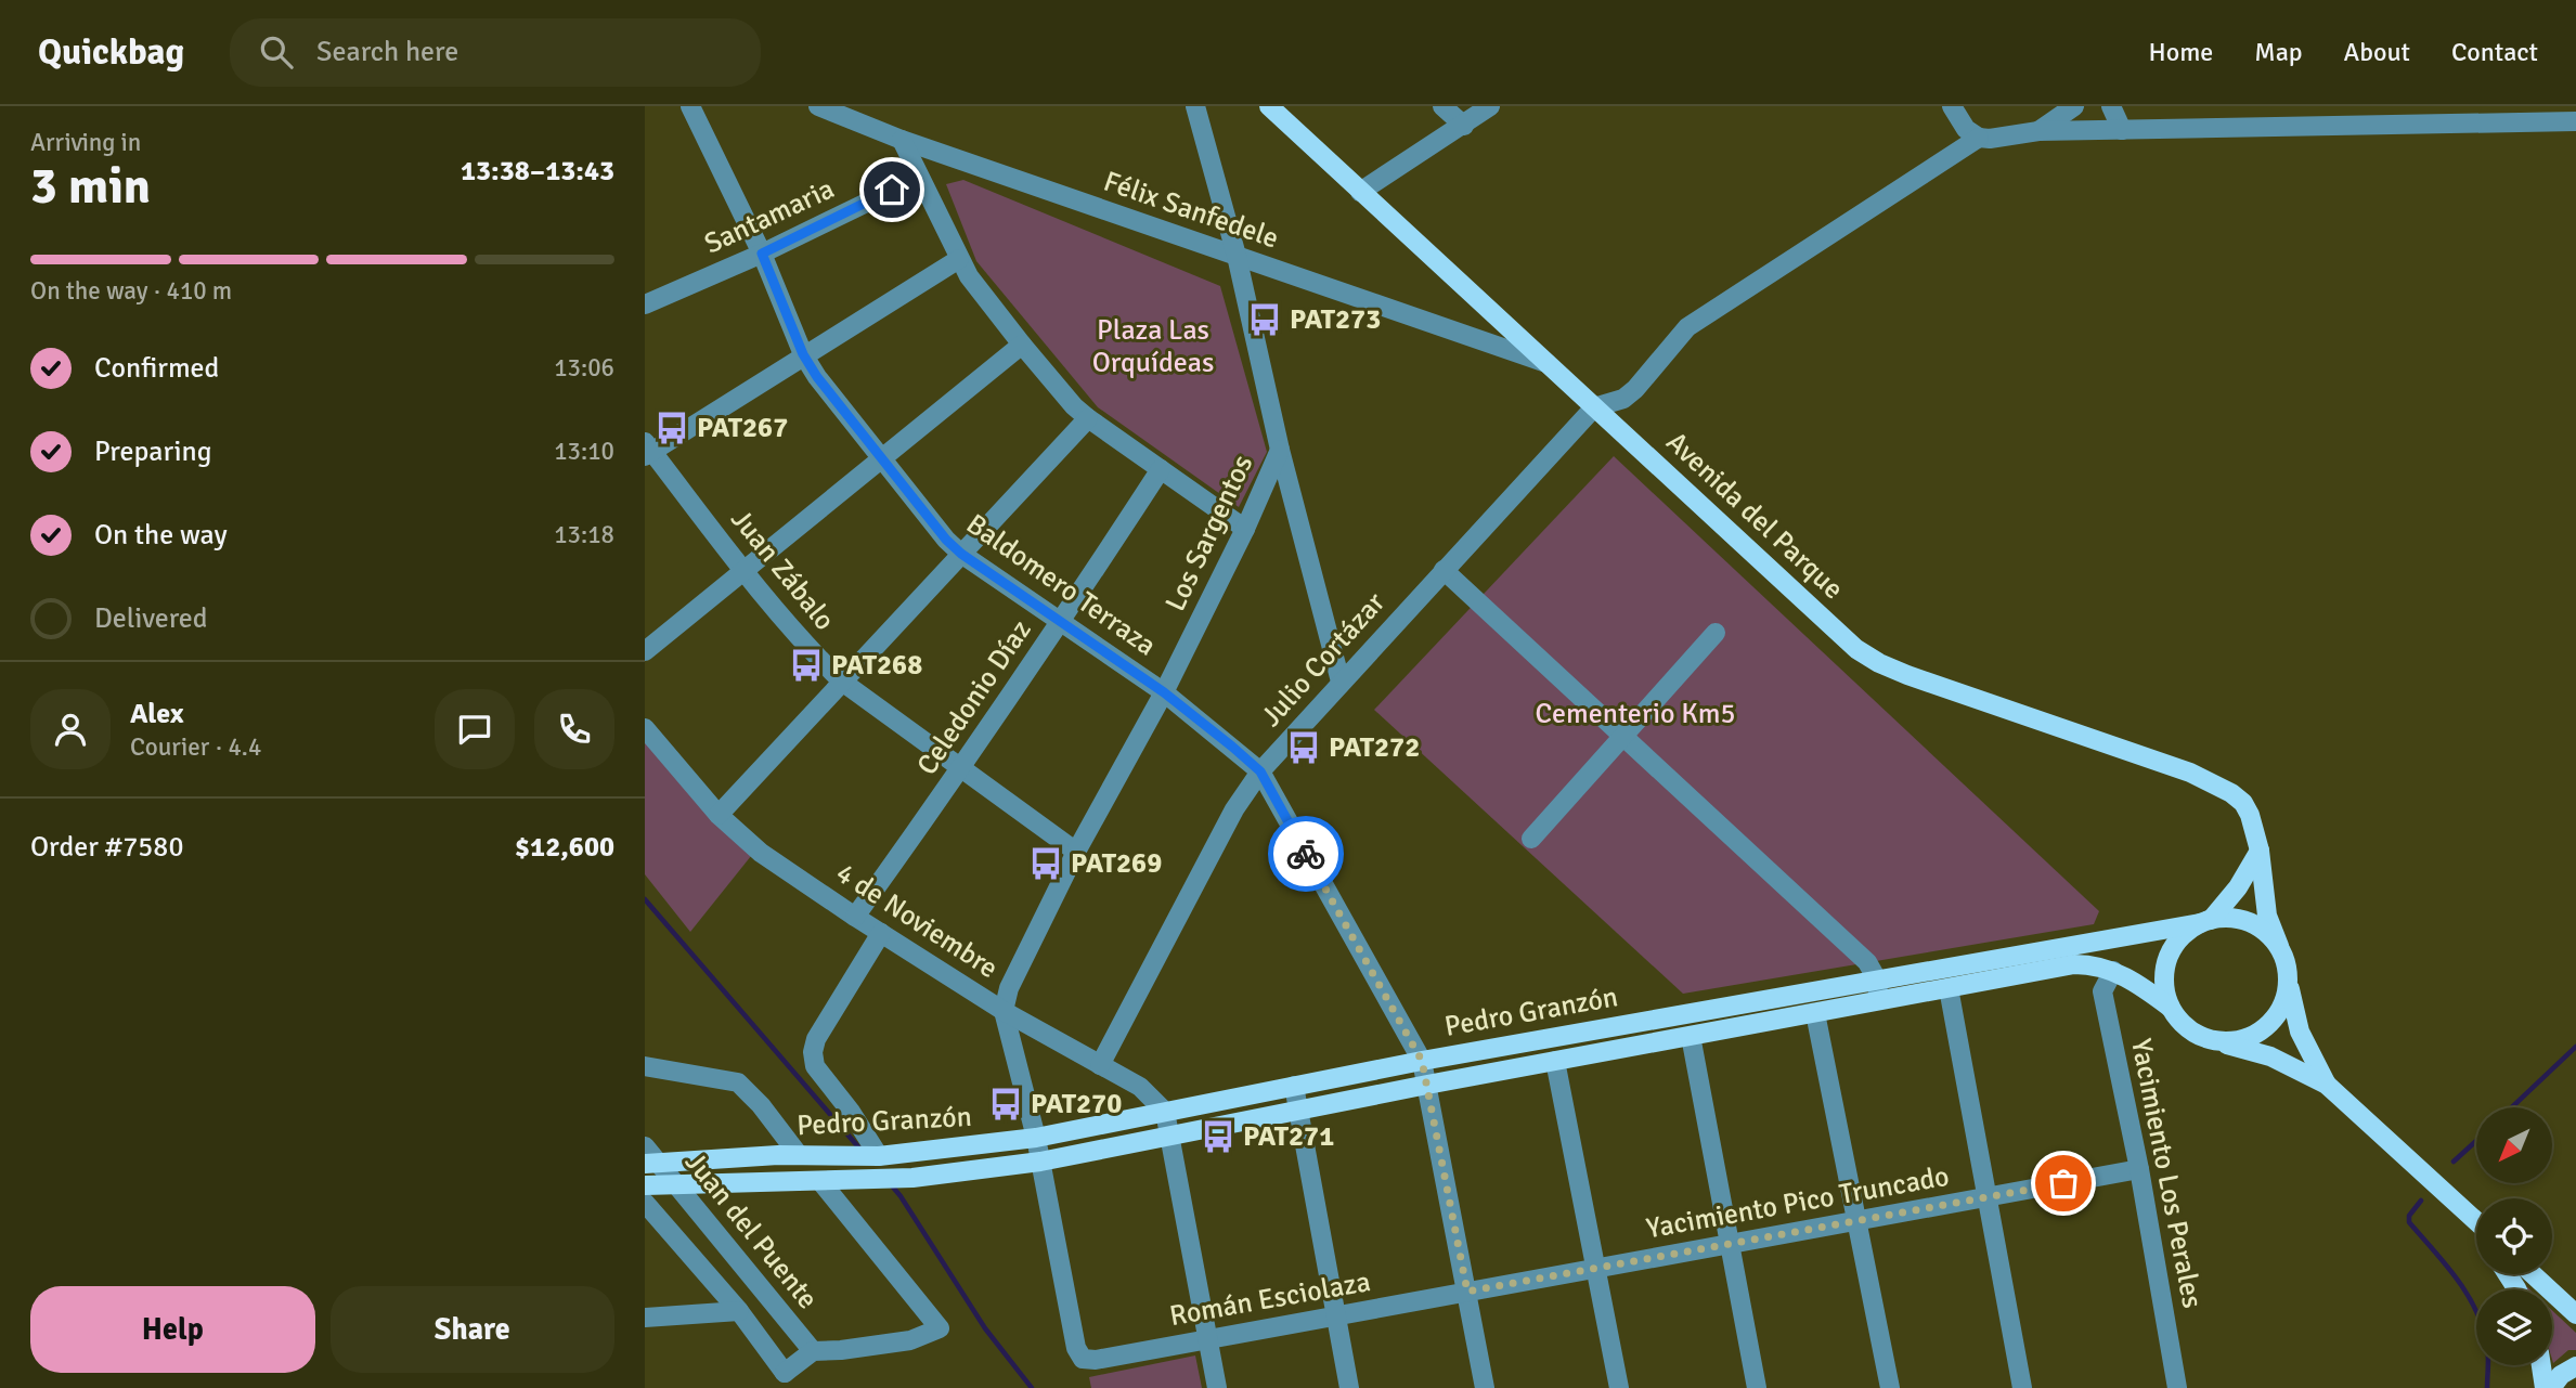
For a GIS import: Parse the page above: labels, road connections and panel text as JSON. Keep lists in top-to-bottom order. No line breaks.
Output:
{"streets":{"main road":["Avenida del Parque","Pedro Granzón"],"street":["Félix Sanfedele","Santamaria","Los Sargentos","Juan Zábalo","Baldomero Terraza","Julio Cortázar","Celedonio Díaz","4 de Noviembre","Yacimiento Los Perales","Yacimiento Pico Truncado","Juan del Puente","Román Esciolaza"]},"crossings":[["Félix Sanfedele","Avenida del Parque"],["Santamaria","Baldomero Terraza"],["Avenida del Parque","Julio Cortázar"],["Avenida del Parque","Pedro Granzón"],["Los Sargentos","Juan Zábalo"],["Los Sargentos","Baldomero Terraza"],["Los Sargentos","4 de Noviembre"],["Juan Zábalo","Celedonio Díaz"],["Baldomero Terraza","Julio Cortázar"],["Baldomero Terraza","Celedonio Díaz"],["Baldomero Terraza","Pedro Granzón"],["Baldomero Terraza","Yacimiento Pico Truncado"],["Baldomero Terraza","Román Esciolaza"],["Julio Cortázar","4 de Noviembre"],["Celedonio Díaz","4 de Noviembre"],["4 de Noviembre","Pedro Granzón"],["Pedro Granzón","Yacimiento Los Perales"],["Pedro Granzón","Juan del Puente"],["Pedro Granzón","Román Esciolaza"],["Yacimiento Los Perales","Yacimiento Pico Truncado"],["Yacimiento Pico Truncado","Román Esciolaza"]],"parks":["Plaza Las Orquídeas","Cementerio Km5"],"places":{"bus stop":["PAT273","PAT267","PAT268","PAT272","PAT269","PAT270","PAT271"]},"north":"bottom left","page":{"header":"Quickbag","search":"Search here","nav":["Home","Map","About","Contact"],"heading":["3 min","Arriving in","13:38–13:43"],"panel":["Alex","Courier · 4.4","Order #7580","$12,600"],"bar":"On the way · 410 m","list":[["Confirmed","13:06"],["Preparing","13:10"],["On the way","13:18"],"Delivered"],"buttons":["Help","Share"]}}
